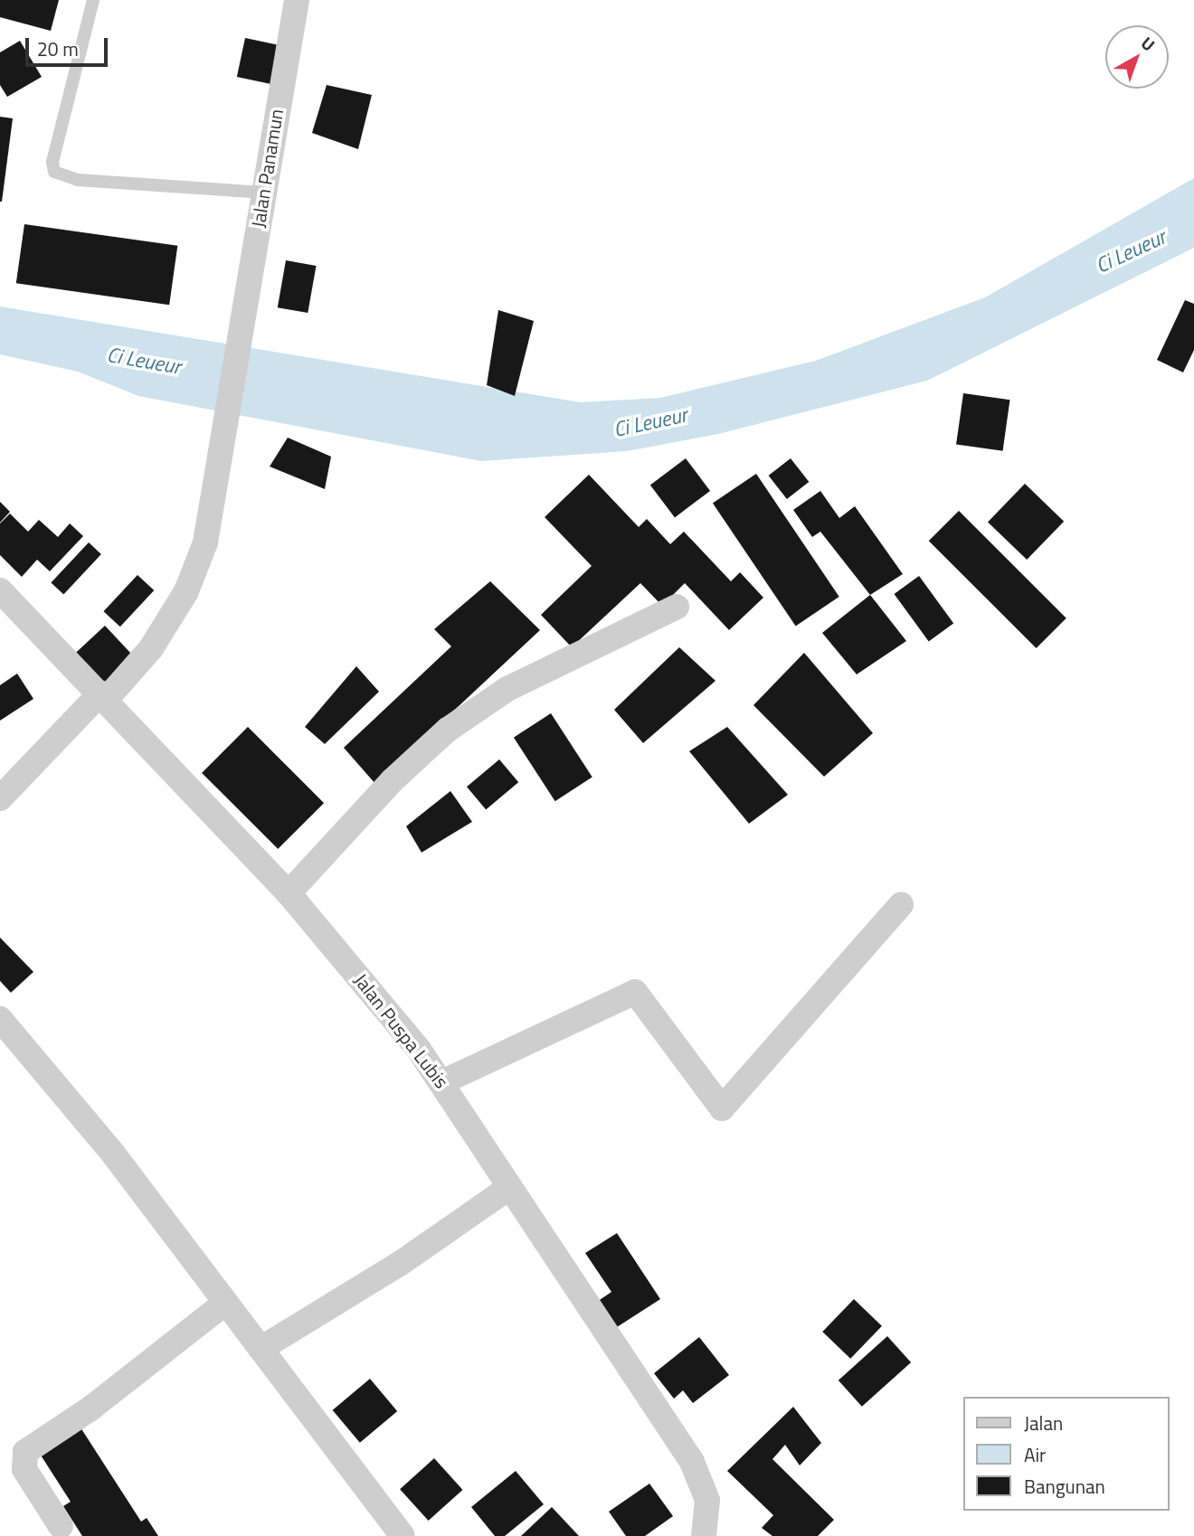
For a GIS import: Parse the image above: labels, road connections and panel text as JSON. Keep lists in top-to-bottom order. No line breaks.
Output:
{"streets":{"street":["Jalan Panamun","Jalan Puspa Lubis"]},"crossings":[["Jalan Panamun","Jalan Puspa Lubis"]],"water":["Ci Leueur"],"legend":["Jalan","Air","Bangunan"],"scale_bar":"20 m","north":"top right"}
